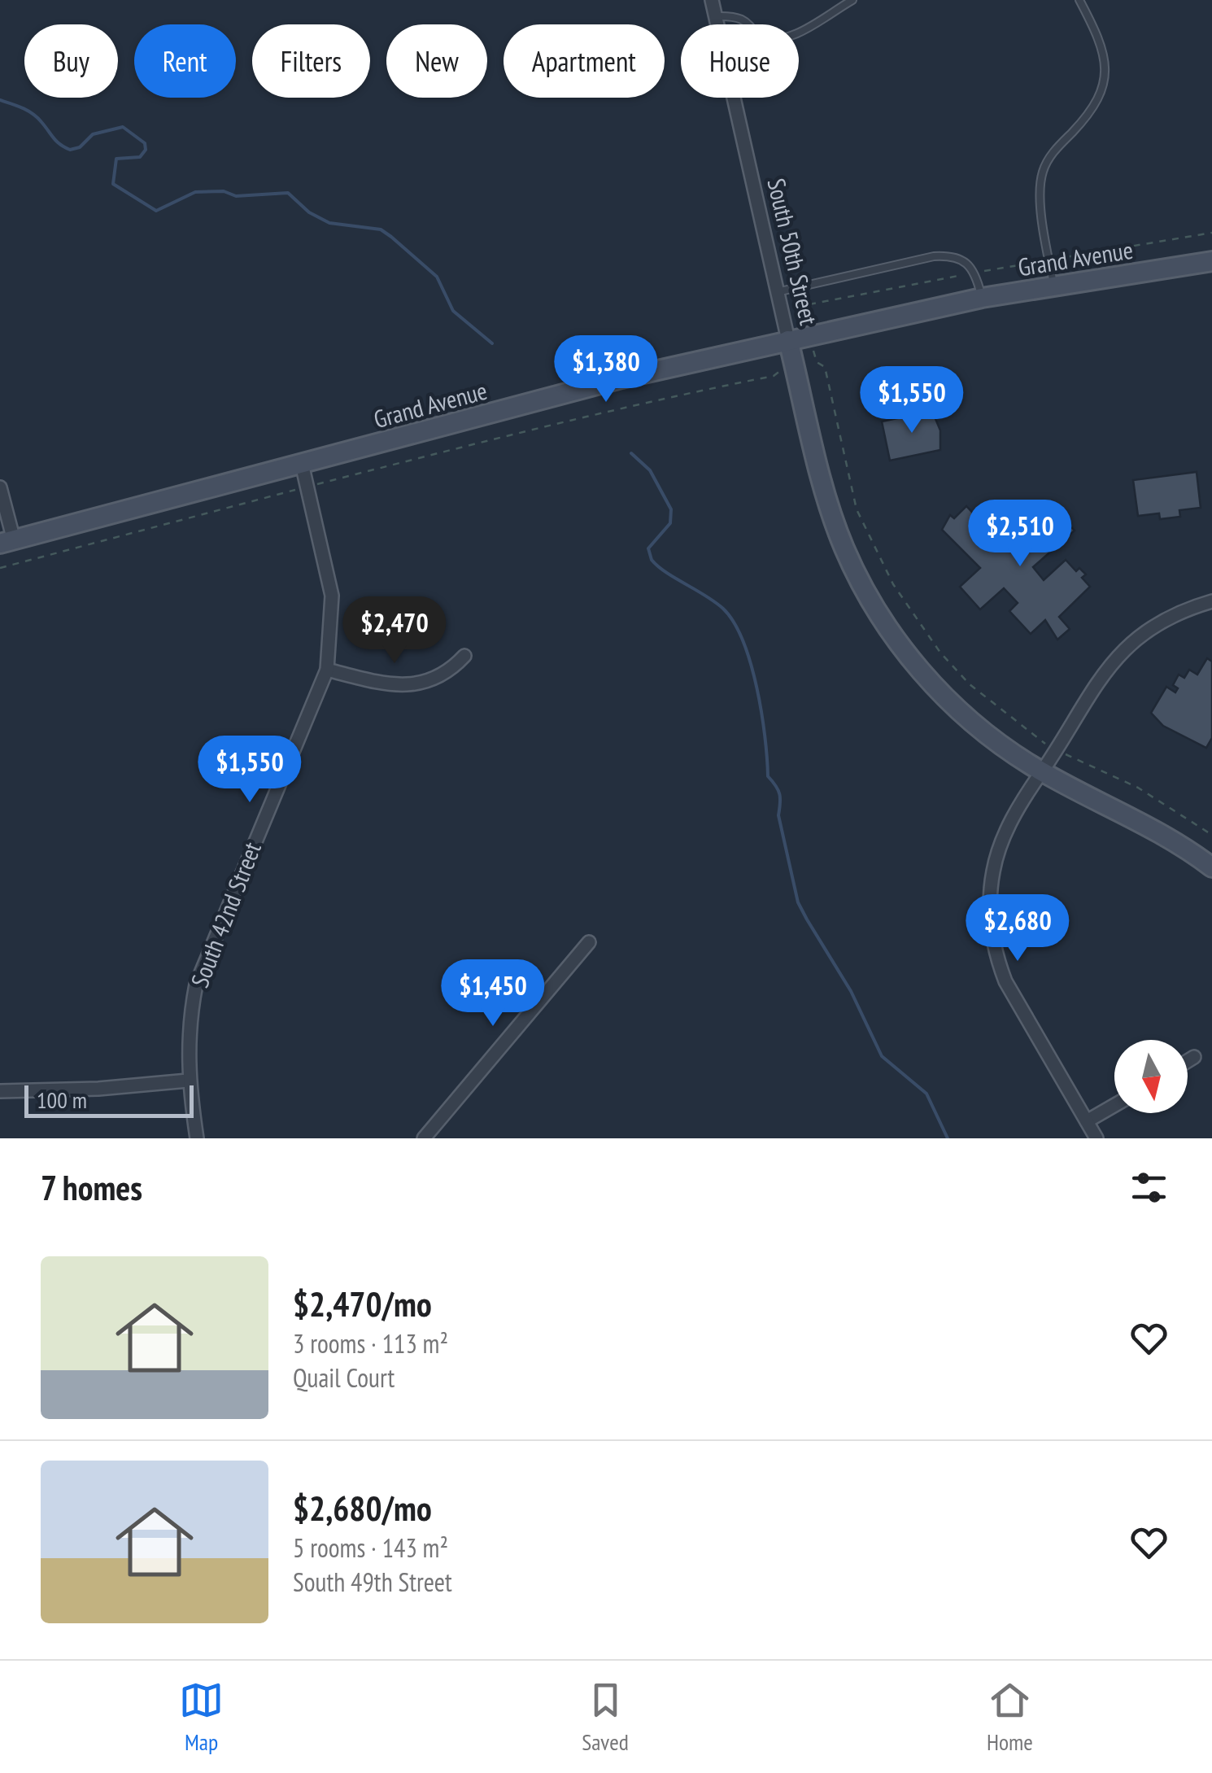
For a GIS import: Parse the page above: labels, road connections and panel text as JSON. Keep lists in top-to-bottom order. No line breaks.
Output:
{"streets":{"main road":["South 50th Street","Grand Avenue"],"street":["South 42nd Street"]},"crossings":[["South 50th Street","Grand Avenue"],["Grand Avenue","South 42nd Street"]],"scale_bar":"100 m","north":"bottom","page":{"chip":["Buy","Rent","Filters","New","Apartment","House"],"price":["$1,380","$1,550","$2,510","$2,470","$1,550","$2,680","$1,450"],"scale":"100 m","heading":"7 homes","list":[{"name":"$2,470/mo","note":"3 rooms · 113 m² · Quail Court"},{"name":"$2,680/mo","note":"5 rooms · 143 m² · South 49th Street"}],"tabs":["Map","Saved","Home"]}}
